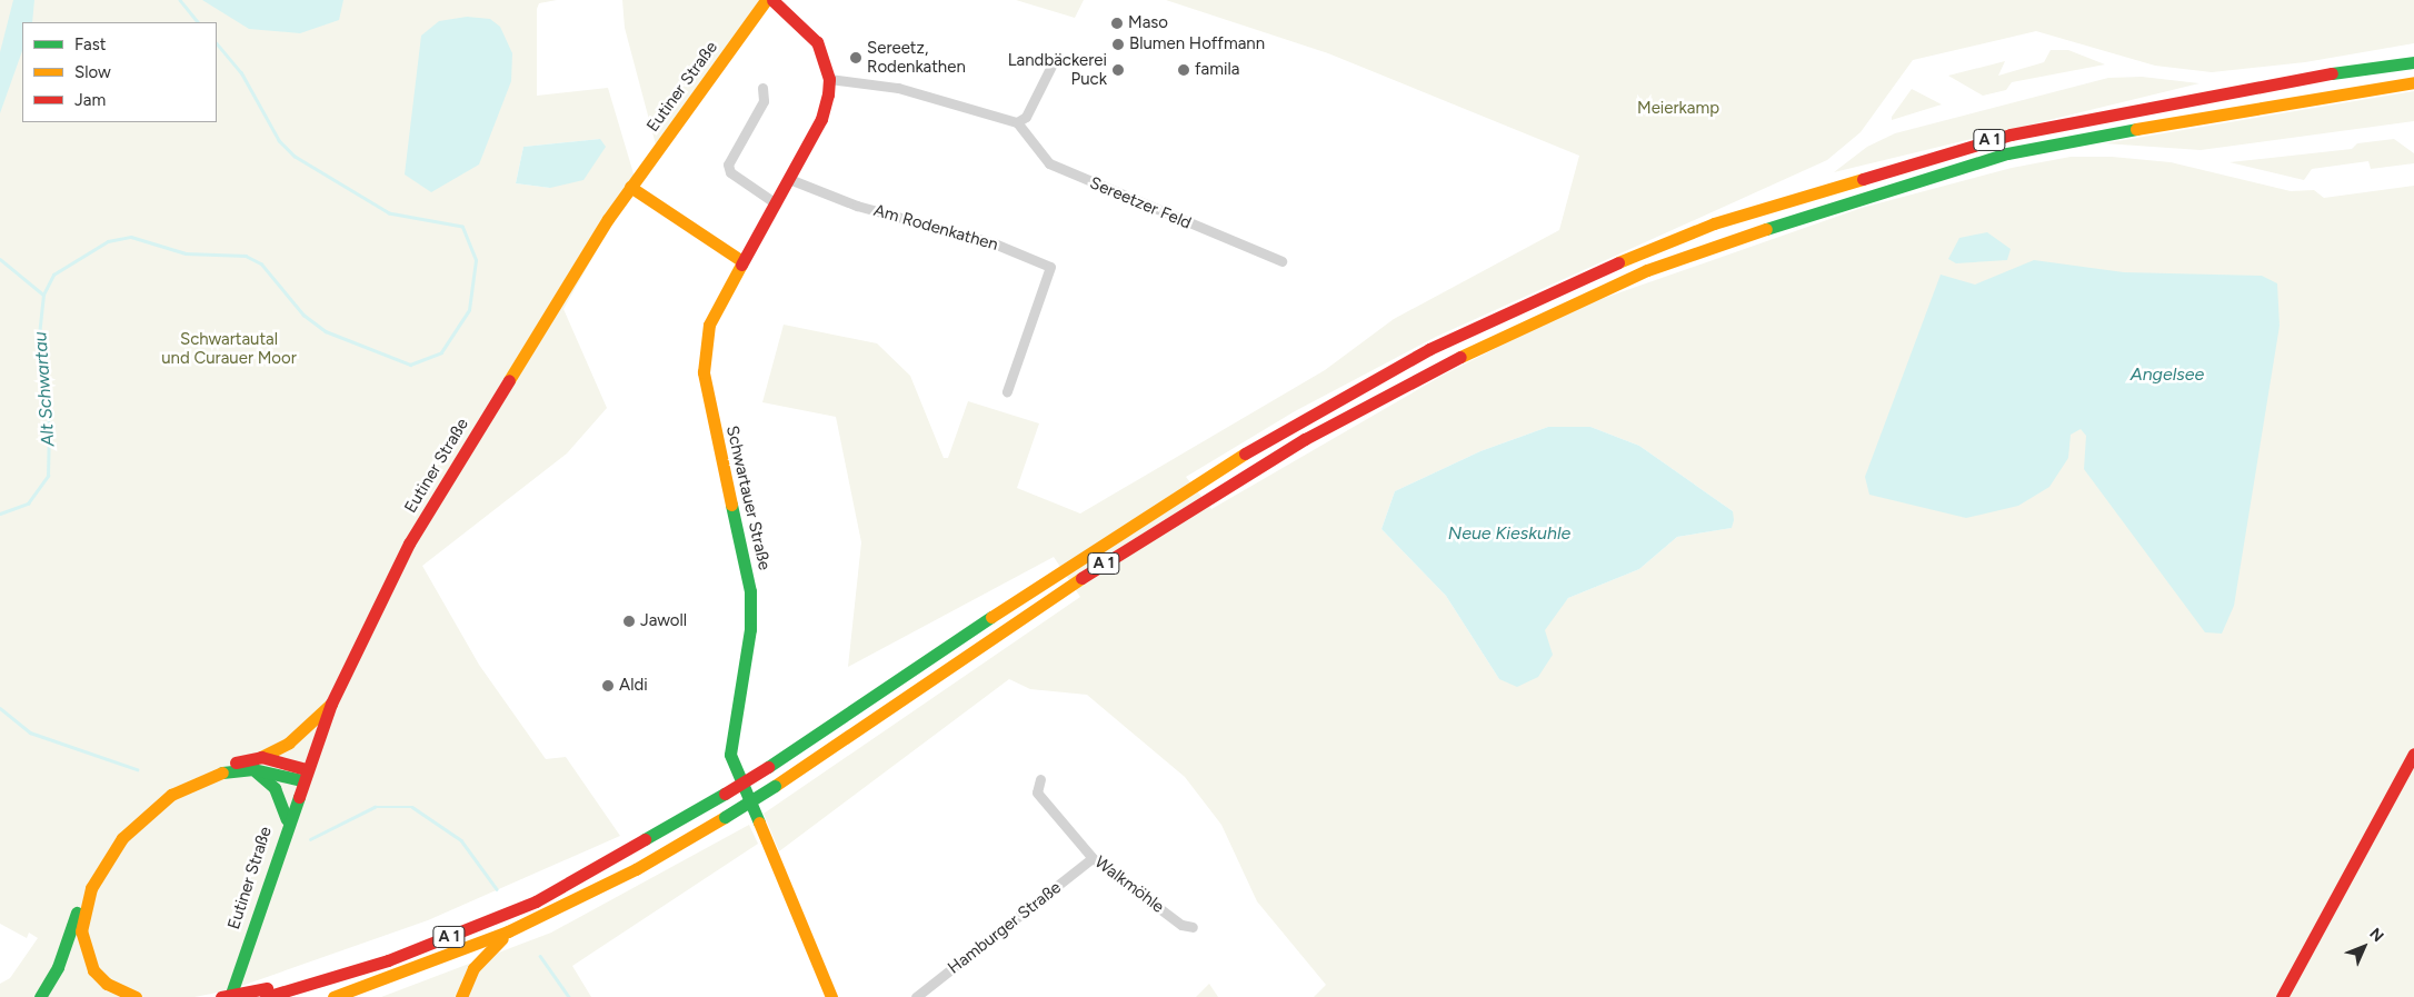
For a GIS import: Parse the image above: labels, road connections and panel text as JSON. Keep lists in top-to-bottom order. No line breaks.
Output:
{"streets":{"main road":["Eutiner Straße","A 1","Schwartauer Straße"],"street":["Sereetzer Feld","Am Rodenkathen","Walkmöhle","Hamburger Straße"]},"crossings":[["Am Rodenkathen","Schwartauer Straße"],["Walkmöhle","Hamburger Straße"]],"water":["Angelsee","Alt Schwartau","Neue Kieskuhle"],"parks":["Meierkamp","Schwartautal und Curauer Moor"],"places":["Maso","Blumen Hoffmann","Sereetz, Rodenkathen","Landbäckerei Puck","famila","Jawoll","Aldi"],"legend":["Fast","Slow","Jam"],"north":"top right"}
